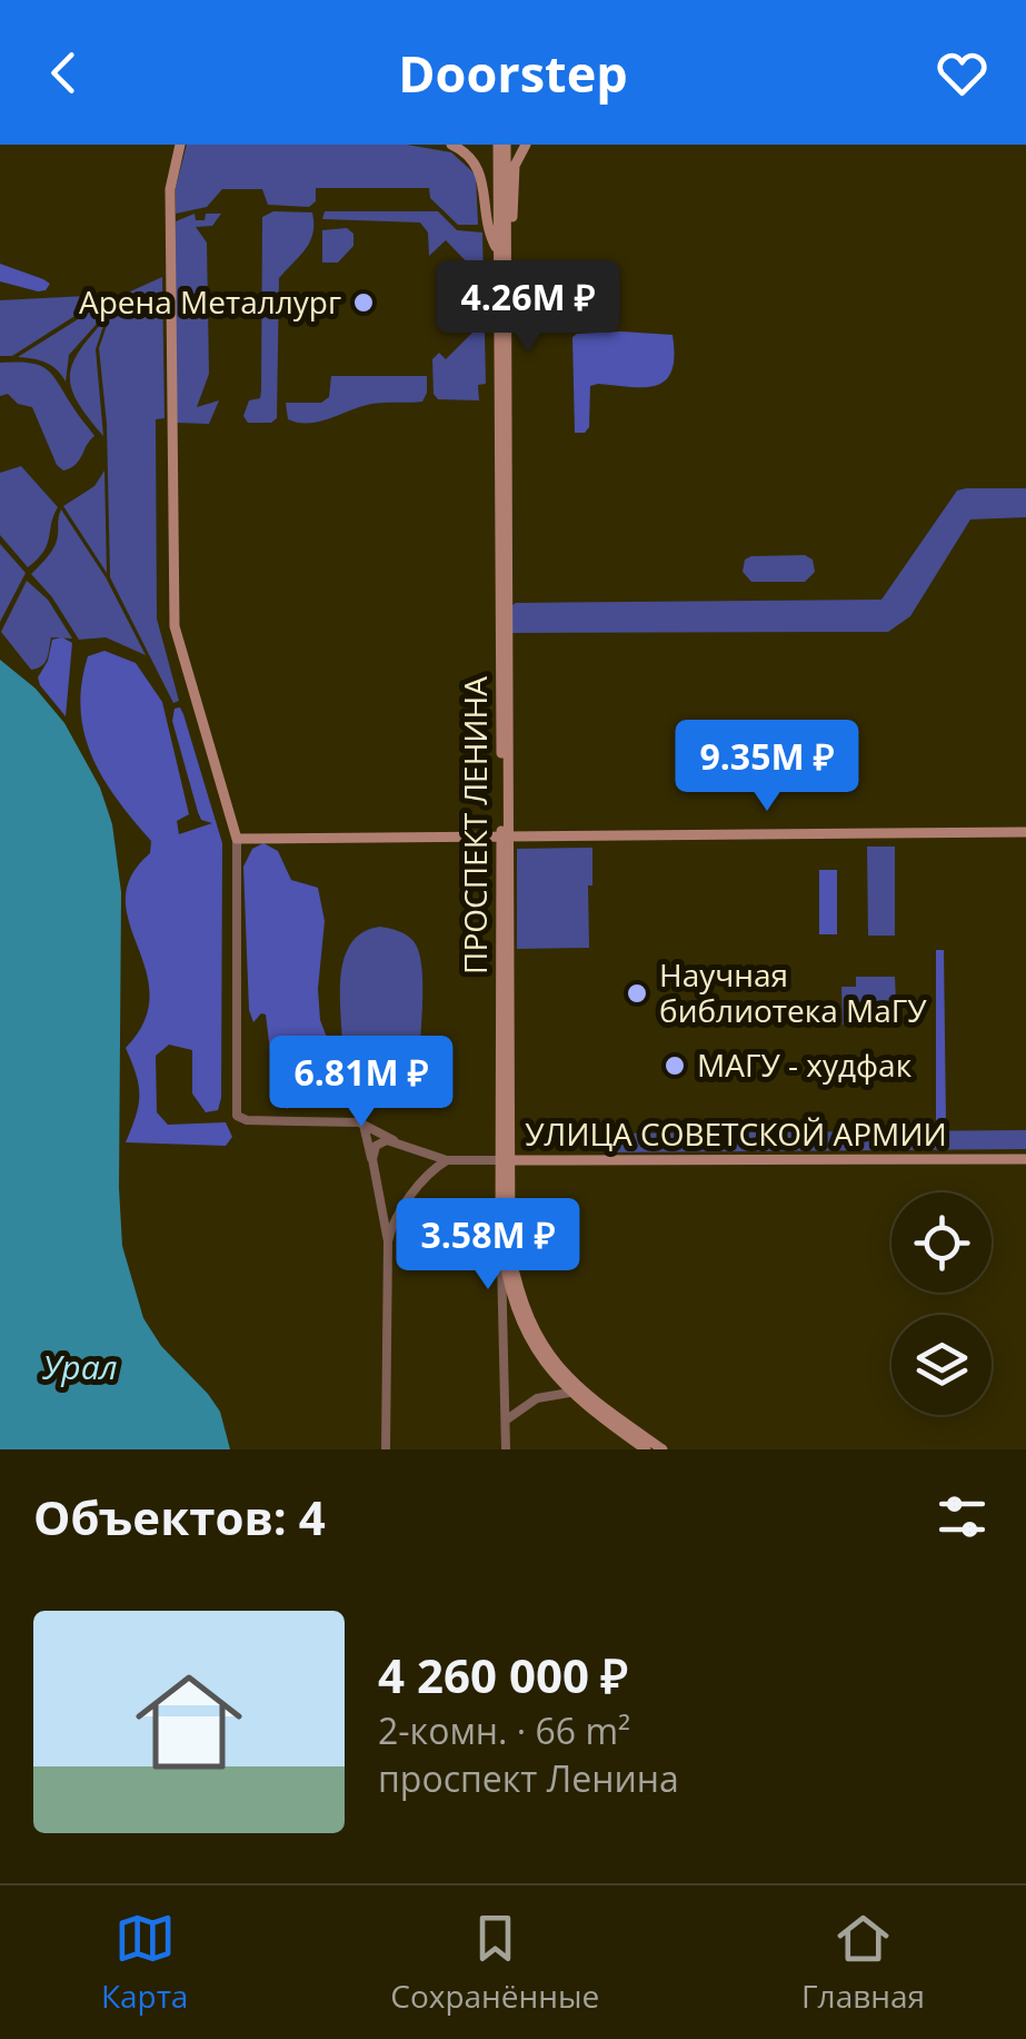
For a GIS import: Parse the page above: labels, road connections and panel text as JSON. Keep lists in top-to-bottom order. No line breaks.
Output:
{"streets":{"main road":["ПРОСПЕКТ ЛЕНИНА","УЛИЦА СОВЕТСКОЙ АРМИИ"]},"crossings":[["ПРОСПЕКТ ЛЕНИНА","УЛИЦА СОВЕТСКОЙ АРМИИ"]],"water":["Урал"],"places":["Арена Металлург","Научная библиотека МаГУ","МАГУ - худфак"],"page":{"header":"Doorstep","price":["4.26M ₽","9.35M ₽","6.81M ₽","3.58M ₽"],"heading":"Объектов: 4","list":[{"name":"4 260 000 ₽","note":"2-комн. · 66 m² · проспект Ленина"}],"tabs":["Карта","Сохранённые","Главная"]}}
